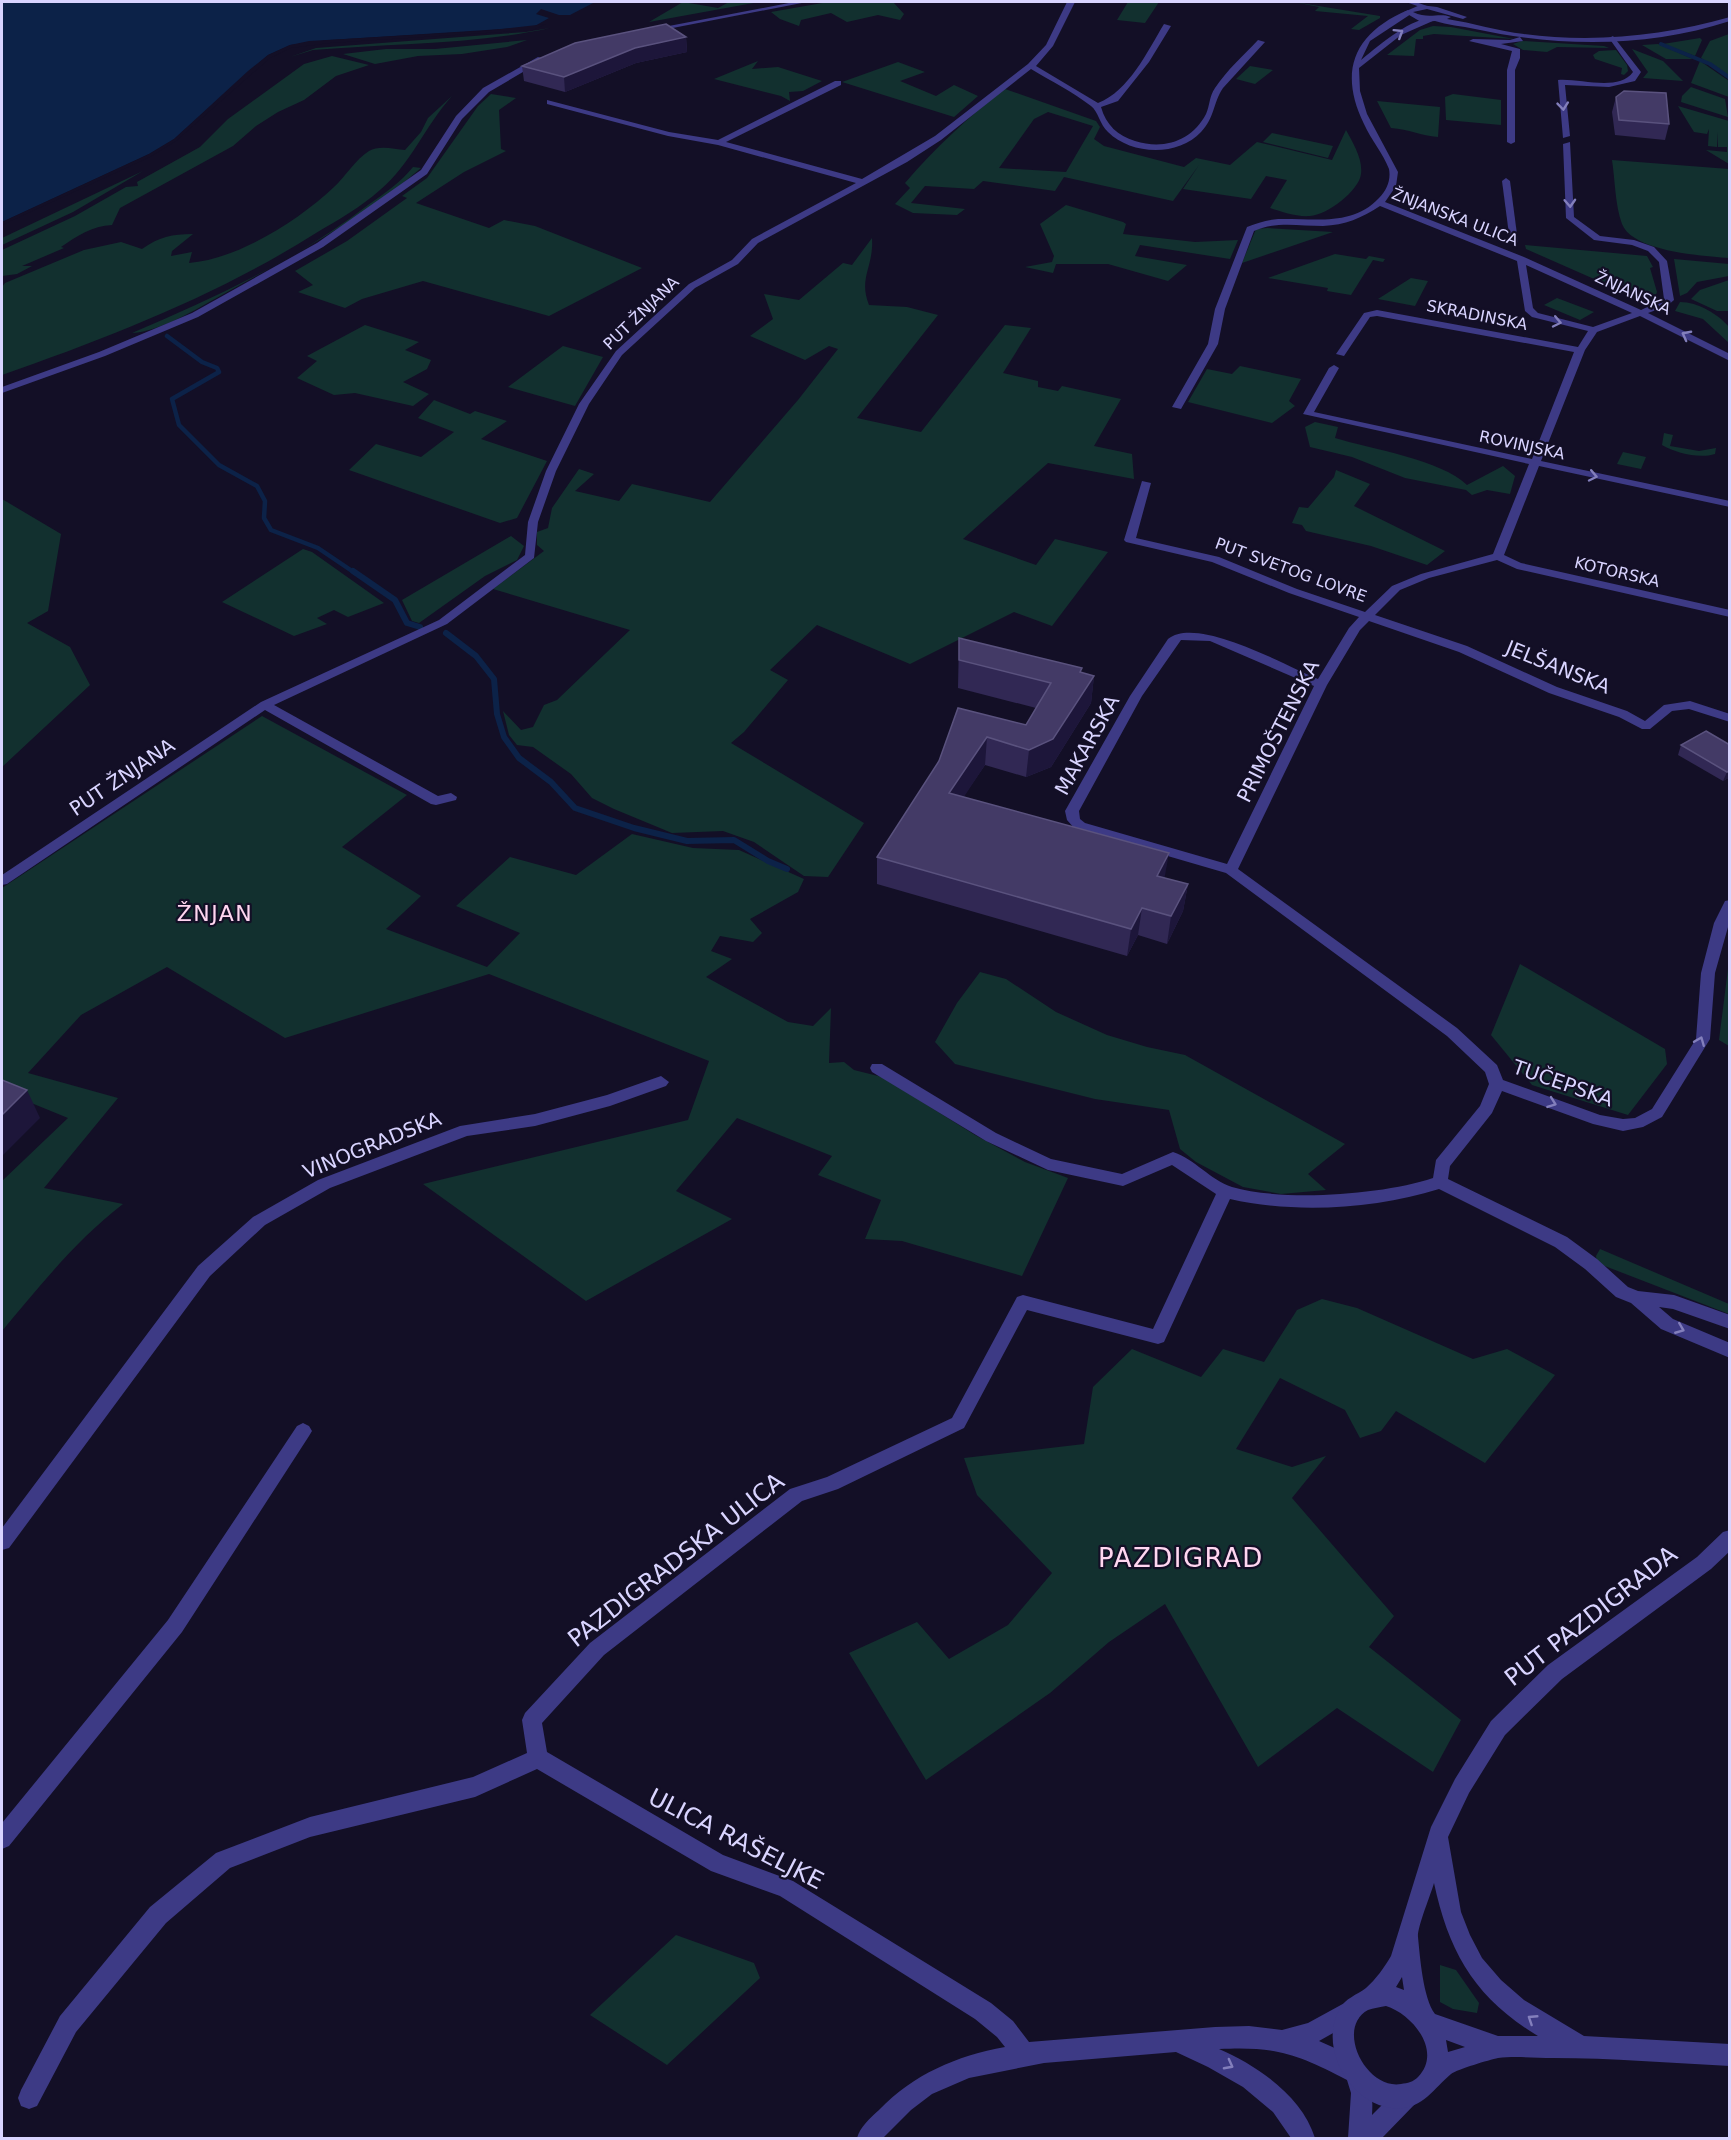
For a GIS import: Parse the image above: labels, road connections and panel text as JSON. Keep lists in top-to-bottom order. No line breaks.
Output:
{"streets":{"street":["ŽNJANSKA ULICA","ŽNJANSKA","PUT ŽNJANA","SKRADINSKA","ROVINJSKA","PUT SVETOG LOVRE","KOTORSKA","JELŠANSKA","PRIMOŠTENSKA","MAKARSKA","TUČEPSKA","VINOGRADSKA","PAZDIGRADSKA ULICA","PUT PAZDIGRADA","ULICA RAŠELJKE"]},"crossings":[["ŽNJANSKA ULICA","ŽNJANSKA"],["ŽNJANSKA ULICA","SKRADINSKA"],["ŽNJANSKA","SKRADINSKA"],["PUT SVETOG LOVRE","KOTORSKA"],["PUT SVETOG LOVRE","JELŠANSKA"],["PUT SVETOG LOVRE","PRIMOŠTENSKA"],["JELŠANSKA","PRIMOŠTENSKA"],["PRIMOŠTENSKA","MAKARSKA"],["PRIMOŠTENSKA","TUČEPSKA"],["MAKARSKA","TUČEPSKA"],["PAZDIGRADSKA ULICA","ULICA RAŠELJKE"]],"one_way":["ŽNJANSKA","ROVINJSKA"],"districts":["ŽNJAN","PAZDIGRAD"]}
